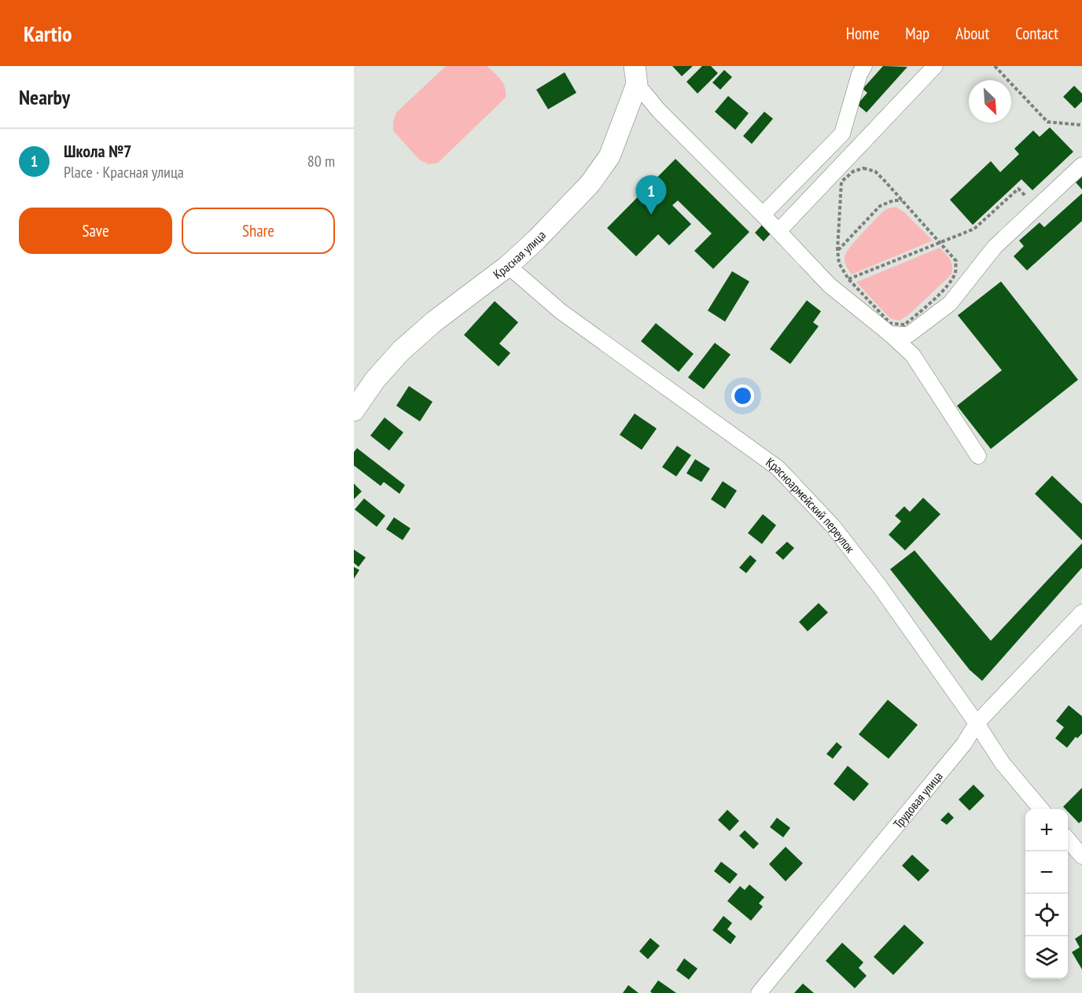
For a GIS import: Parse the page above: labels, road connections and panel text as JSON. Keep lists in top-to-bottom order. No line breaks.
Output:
{"streets":{"main road":["Красная улица"],"street":["Красноармейский переулок","Трудовая улица"]},"crossings":[["Красная улица","Красноармейский переулок"],["Красноармейский переулок","Трудовая улица"]],"north":"bottom right","page":{"header":"Kartio","nav":["Home","Map","About","Contact"],"heading":"Nearby","list":[{"mark":"1","name":"Школа №7","note":"Place · Красная улица","value":"80 m"}],"pins":"1","buttons":["Save","Share"],"map_buttons":["+","−"]}}
